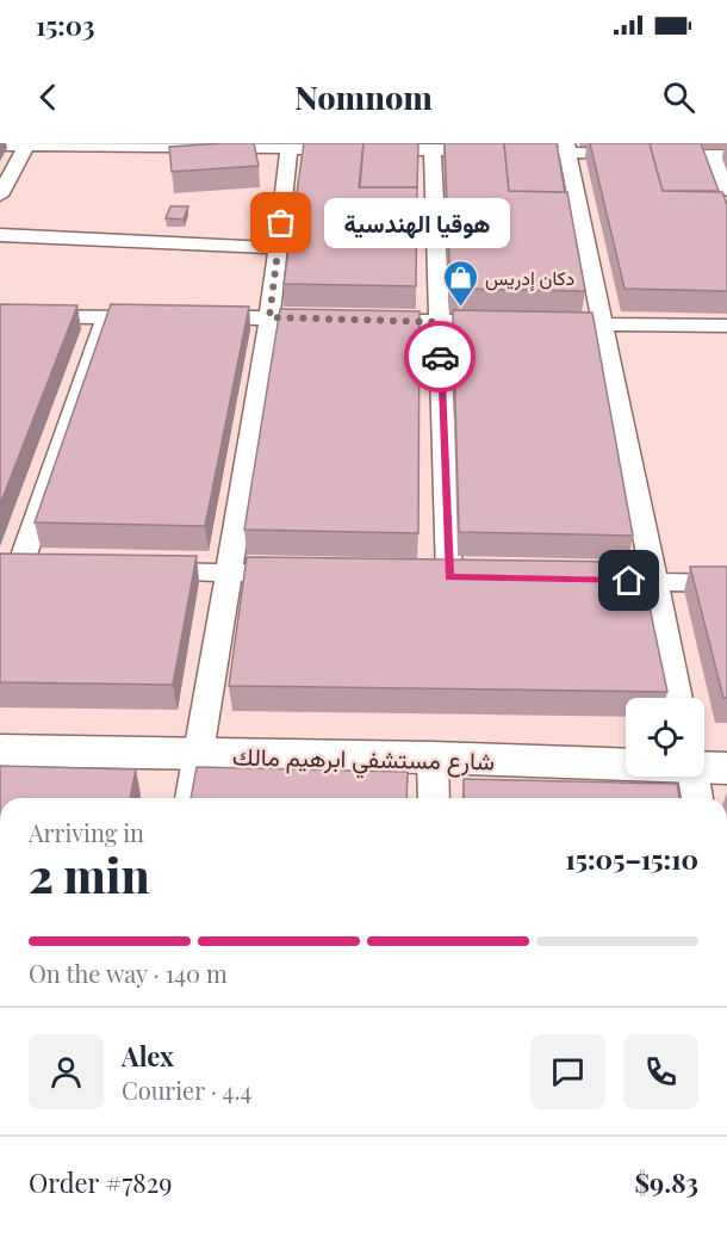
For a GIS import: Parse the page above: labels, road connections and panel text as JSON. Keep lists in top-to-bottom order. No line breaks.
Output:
{"streets":{"street":["شارع مستشفي ابرهيم مالك"]},"places":{"other":["هوقيا الهندسية"],"shop":["دكان إدريس"]},"page":{"status":"15:03","header":"Nomnom","bubble":"هوقيا الهندسية","heading":["2 min","Arriving in","15:05–15:10"],"panel":["Alex","Courier · 4.4","Order #7829","$9.83"],"bar":"On the way · 140 m"}}
